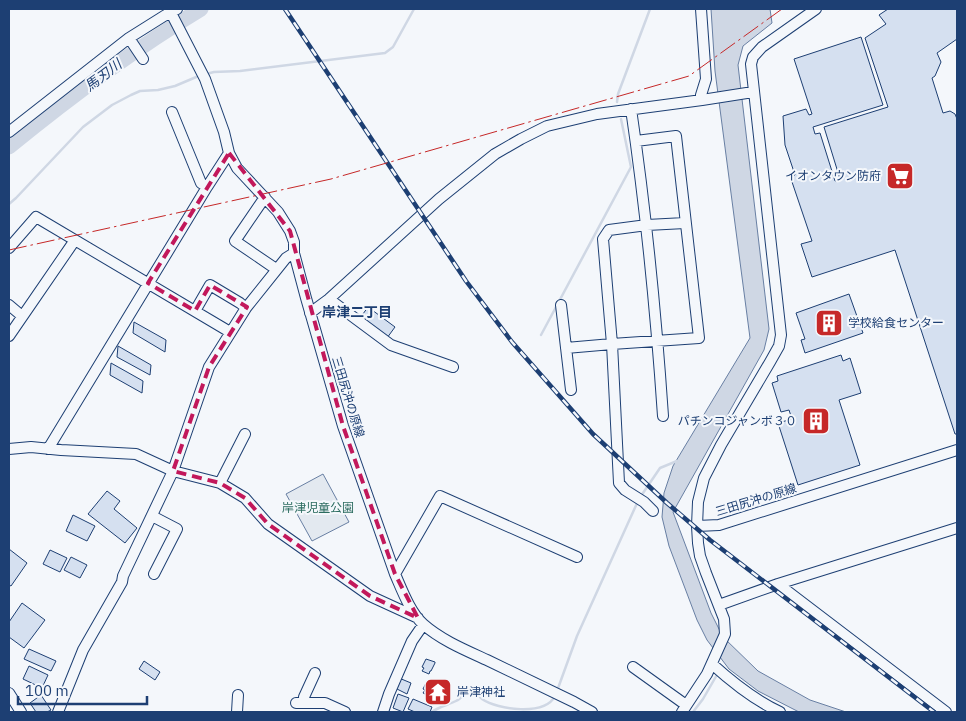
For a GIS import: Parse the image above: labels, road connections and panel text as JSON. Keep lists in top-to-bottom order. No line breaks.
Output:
{"streets":{"street":["三田尻沖の原線"]},"districts":["岸津二丁目"],"water":["馬刃川"],"parks":["岸津児童公園"],"places":{"supermarket":["イオンタウン防府"],"building":["学校給食センター","パチンコジャンボ３０"],"temple":["岸津神社"]},"scale_bar":"100 m"}
